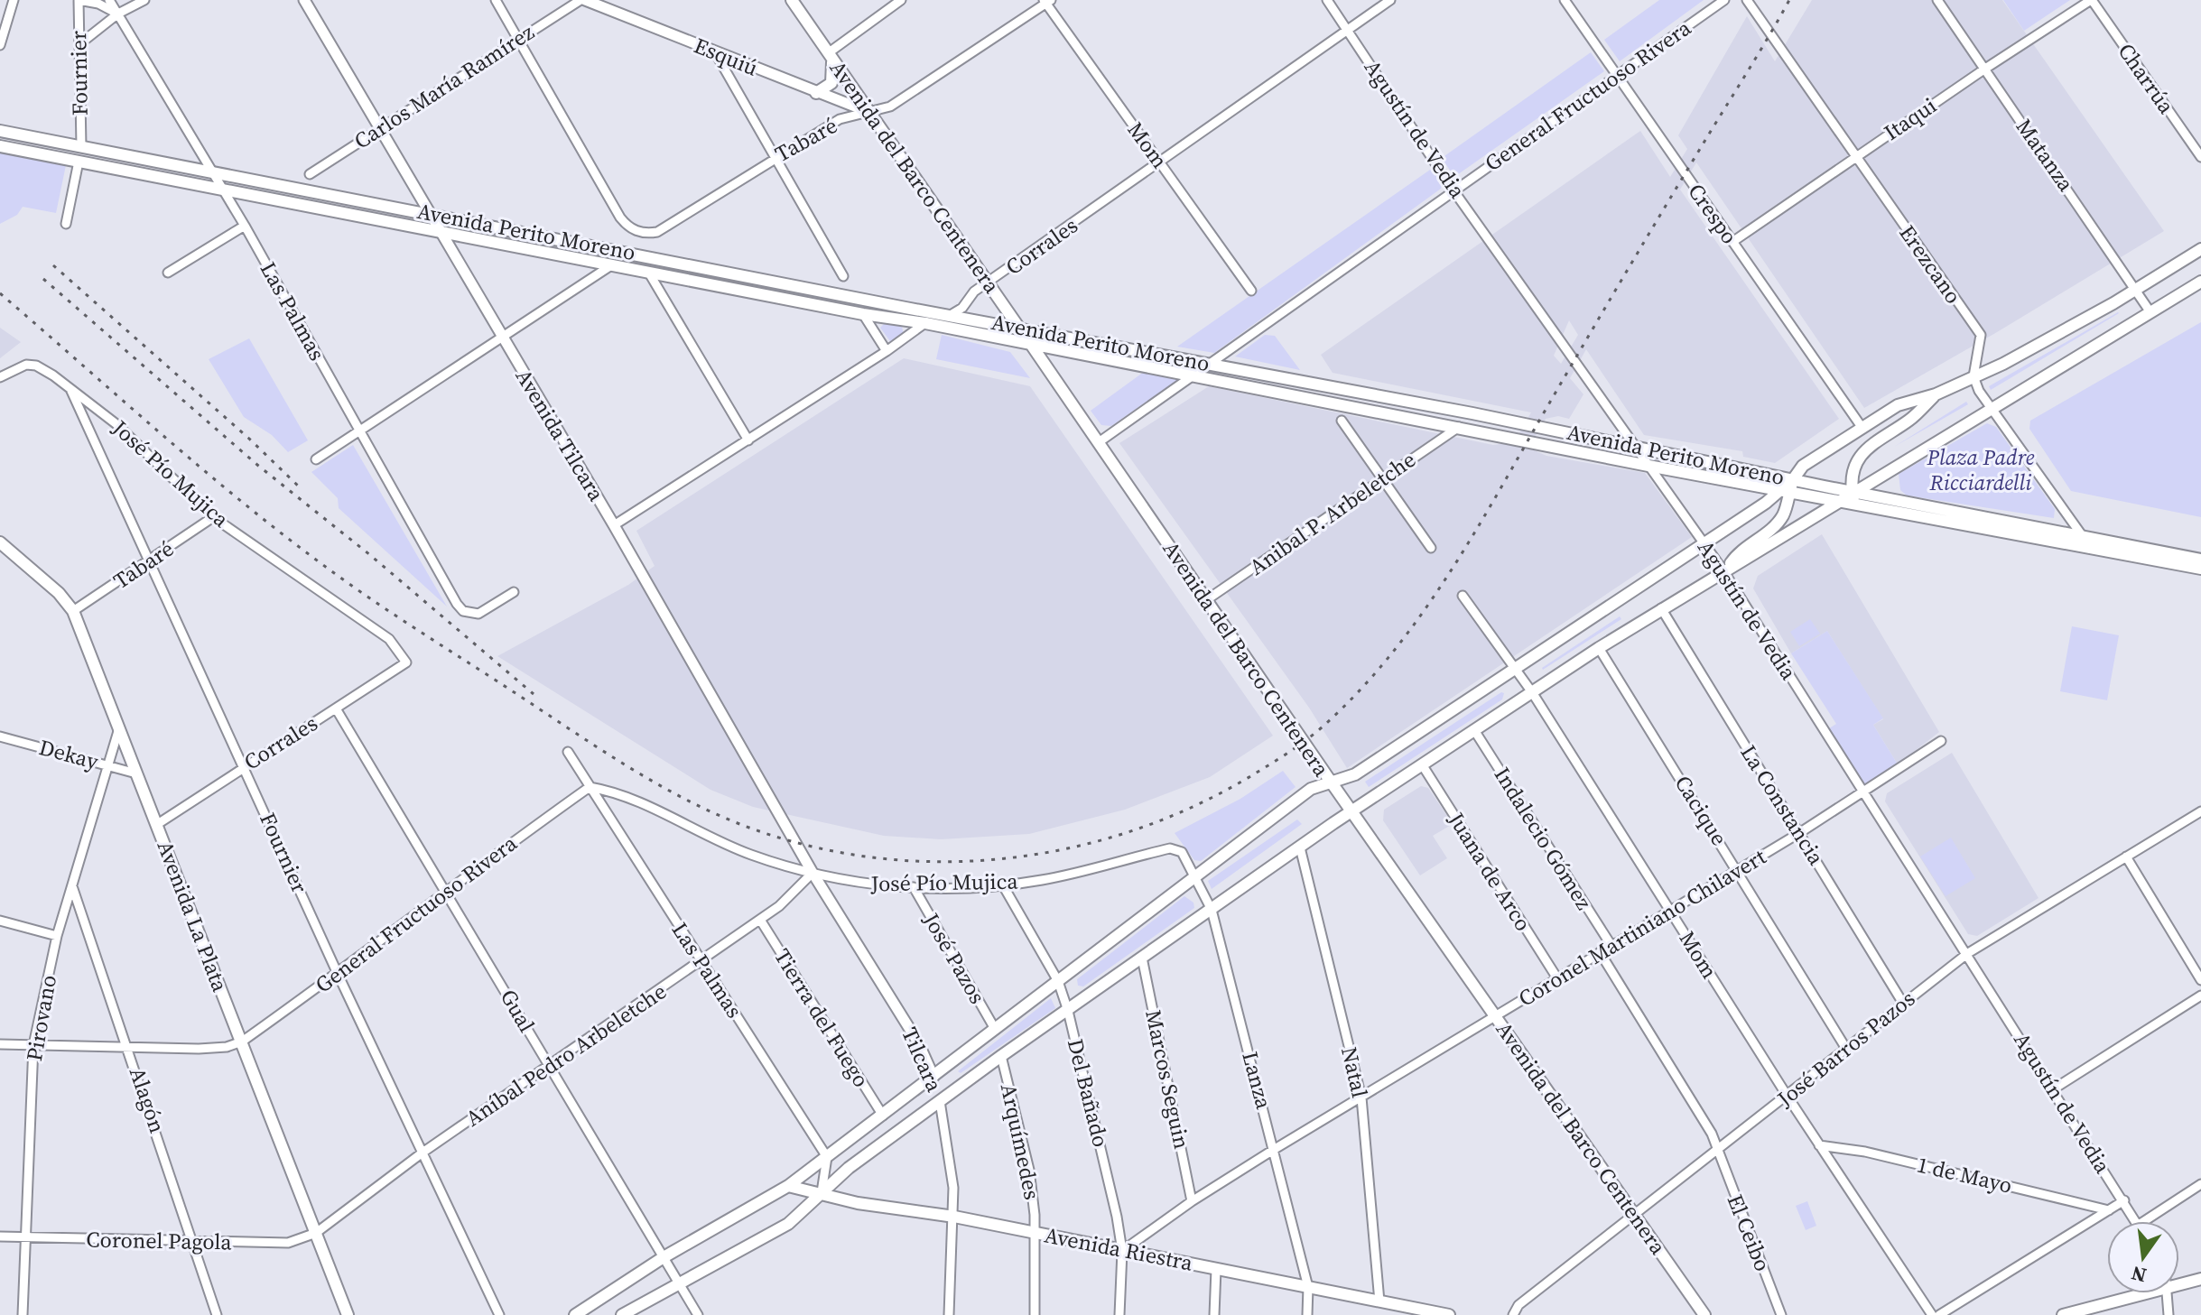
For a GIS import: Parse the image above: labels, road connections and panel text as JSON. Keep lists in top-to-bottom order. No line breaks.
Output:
{"streets":{"main road":["Avenida del Barco Centenera","Avenida Perito Moreno","Avenida La Plata","Tilcara","Avenida Riestra"],"street":["Esquiú","Fournier","Charrúa","Carlos María Ramírez","General Fructuoso Rivera","Itaqui","Agustín de Vedia","Tabaré","Mom","Matanza","Crespo","Corrales","Erezcano","Las Palmas","Avenida Tilcara","José Pío Mujica","Anibal P. Arbeletche","Dekay","La Constancia","Cacique","Indalecio Gómez","Juana de Arco","Coronel Martiniano Chilavert","José Pazos","Gual","Pirovano","Tierra del Fuego","José Barros Pazos","Aníbal Pedro Arbeletche","Natal","Marcos Seguin","Lanza","Del Bañado","Alagón","Arquímedes","1 de Mayo","El Ceibo","Coronel Pagola"]},"crossings":[["Esquiú","Carlos María Ramírez"],["Esquiú","Tabaré"],["Esquiú","Avenida del Barco Centenera"],["Fournier","General Fructuoso Rivera"],["Fournier","Tabaré"],["Fournier","Avenida Perito Moreno"],["Fournier","Corrales"],["Fournier","José Pío Mujica"],["Fournier","Aníbal Pedro Arbeletche"],["Charrúa","Itaqui"],["Carlos María Ramírez","Tabaré"],["Carlos María Ramírez","Avenida Tilcara"],["General Fructuoso Rivera","Agustín de Vedia"],["General Fructuoso Rivera","Avenida del Barco Centenera"],["General Fructuoso Rivera","Crespo"],["General Fructuoso Rivera","Avenida Perito Moreno"],["General Fructuoso Rivera","Las Palmas"],["General Fructuoso Rivera","José Pío Mujica"],["General Fructuoso Rivera","Avenida La Plata"],["General Fructuoso Rivera","Gual"],["Itaqui","Matanza"],["Itaqui","Crespo"],["Itaqui","Erezcano"],["Agustín de Vedia","Avenida Perito Moreno"],["Agustín de Vedia","Corrales"],["Agustín de Vedia","Coronel Martiniano Chilavert"],["Agustín de Vedia","José Barros Pazos"],["Tabaré","Mom"],["Tabaré","Avenida del Barco Centenera"],["Tabaré","José Pío Mujica"],["Tabaré","Avenida La Plata"],["Mom","Corrales"],["Mom","Coronel Martiniano Chilavert"],["Mom","José Barros Pazos"],["Mom","1 de Mayo"],["Avenida del Barco Centenera","Avenida Perito Moreno"],["Avenida del Barco Centenera","Corrales"],["Avenida del Barco Centenera","Anibal P. Arbeletche"],["Avenida del Barco Centenera","Coronel Martiniano Chilavert"],["Avenida del Barco Centenera","José Barros Pazos"],["Avenida Perito Moreno","Corrales"],["Avenida Perito Moreno","Las Palmas"],["Avenida Perito Moreno","Avenida Tilcara"],["Avenida Perito Moreno","Anibal P. Arbeletche"],["Corrales","Avenida Tilcara"],["Corrales","José Pío Mujica"],["Corrales","Avenida La Plata"],["Corrales","Gual"],["Las Palmas","José Pío Mujica"],["Las Palmas","Aníbal Pedro Arbeletche"],["Avenida Tilcara","José Pío Mujica"],["Avenida Tilcara","Aníbal Pedro Arbeletche"],["Avenida Tilcara","Tilcara"],["José Pío Mujica","José Pazos"],["José Pío Mujica","Aníbal Pedro Arbeletche"],["José Pío Mujica","Tilcara"],["José Pío Mujica","Lanza"],["José Pío Mujica","Del Bañado"],["Dekay","Avenida La Plata"],["Dekay","Pirovano"],["La Constancia","Coronel Martiniano Chilavert"],["La Constancia","José Barros Pazos"],["Cacique","Coronel Martiniano Chilavert"],["Cacique","José Barros Pazos"],["Indalecio Gómez","Coronel Martiniano Chilavert"],["Juana de Arco","Coronel Martiniano Chilavert"],["Avenida La Plata","Pirovano"],["Avenida La Plata","Aníbal Pedro Arbeletche"],["Avenida La Plata","Coronel Pagola"],["Coronel Martiniano Chilavert","Natal"],["Coronel Martiniano Chilavert","Marcos Seguin"],["Coronel Martiniano Chilavert","Lanza"],["Coronel Martiniano Chilavert","Del Bañado"],["Coronel Martiniano Chilavert","Avenida Riestra"],["Gual","Aníbal Pedro Arbeletche"],["Pirovano","Alagón"],["Pirovano","Coronel Pagola"],["Tierra del Fuego","Aníbal Pedro Arbeletche"],["José Barros Pazos","El Ceibo"],["Aníbal Pedro Arbeletche","Tilcara"],["Aníbal Pedro Arbeletche","Coronel Pagola"],["Tilcara","Avenida Riestra"],["Natal","Avenida Riestra"],["Lanza","Avenida Riestra"],["Del Bañado","Avenida Riestra"],["Alagón","Coronel Pagola"],["Arquímedes","Avenida Riestra"]],"parks":["Plaza Padre Ricciardelli"],"north":"bottom"}
